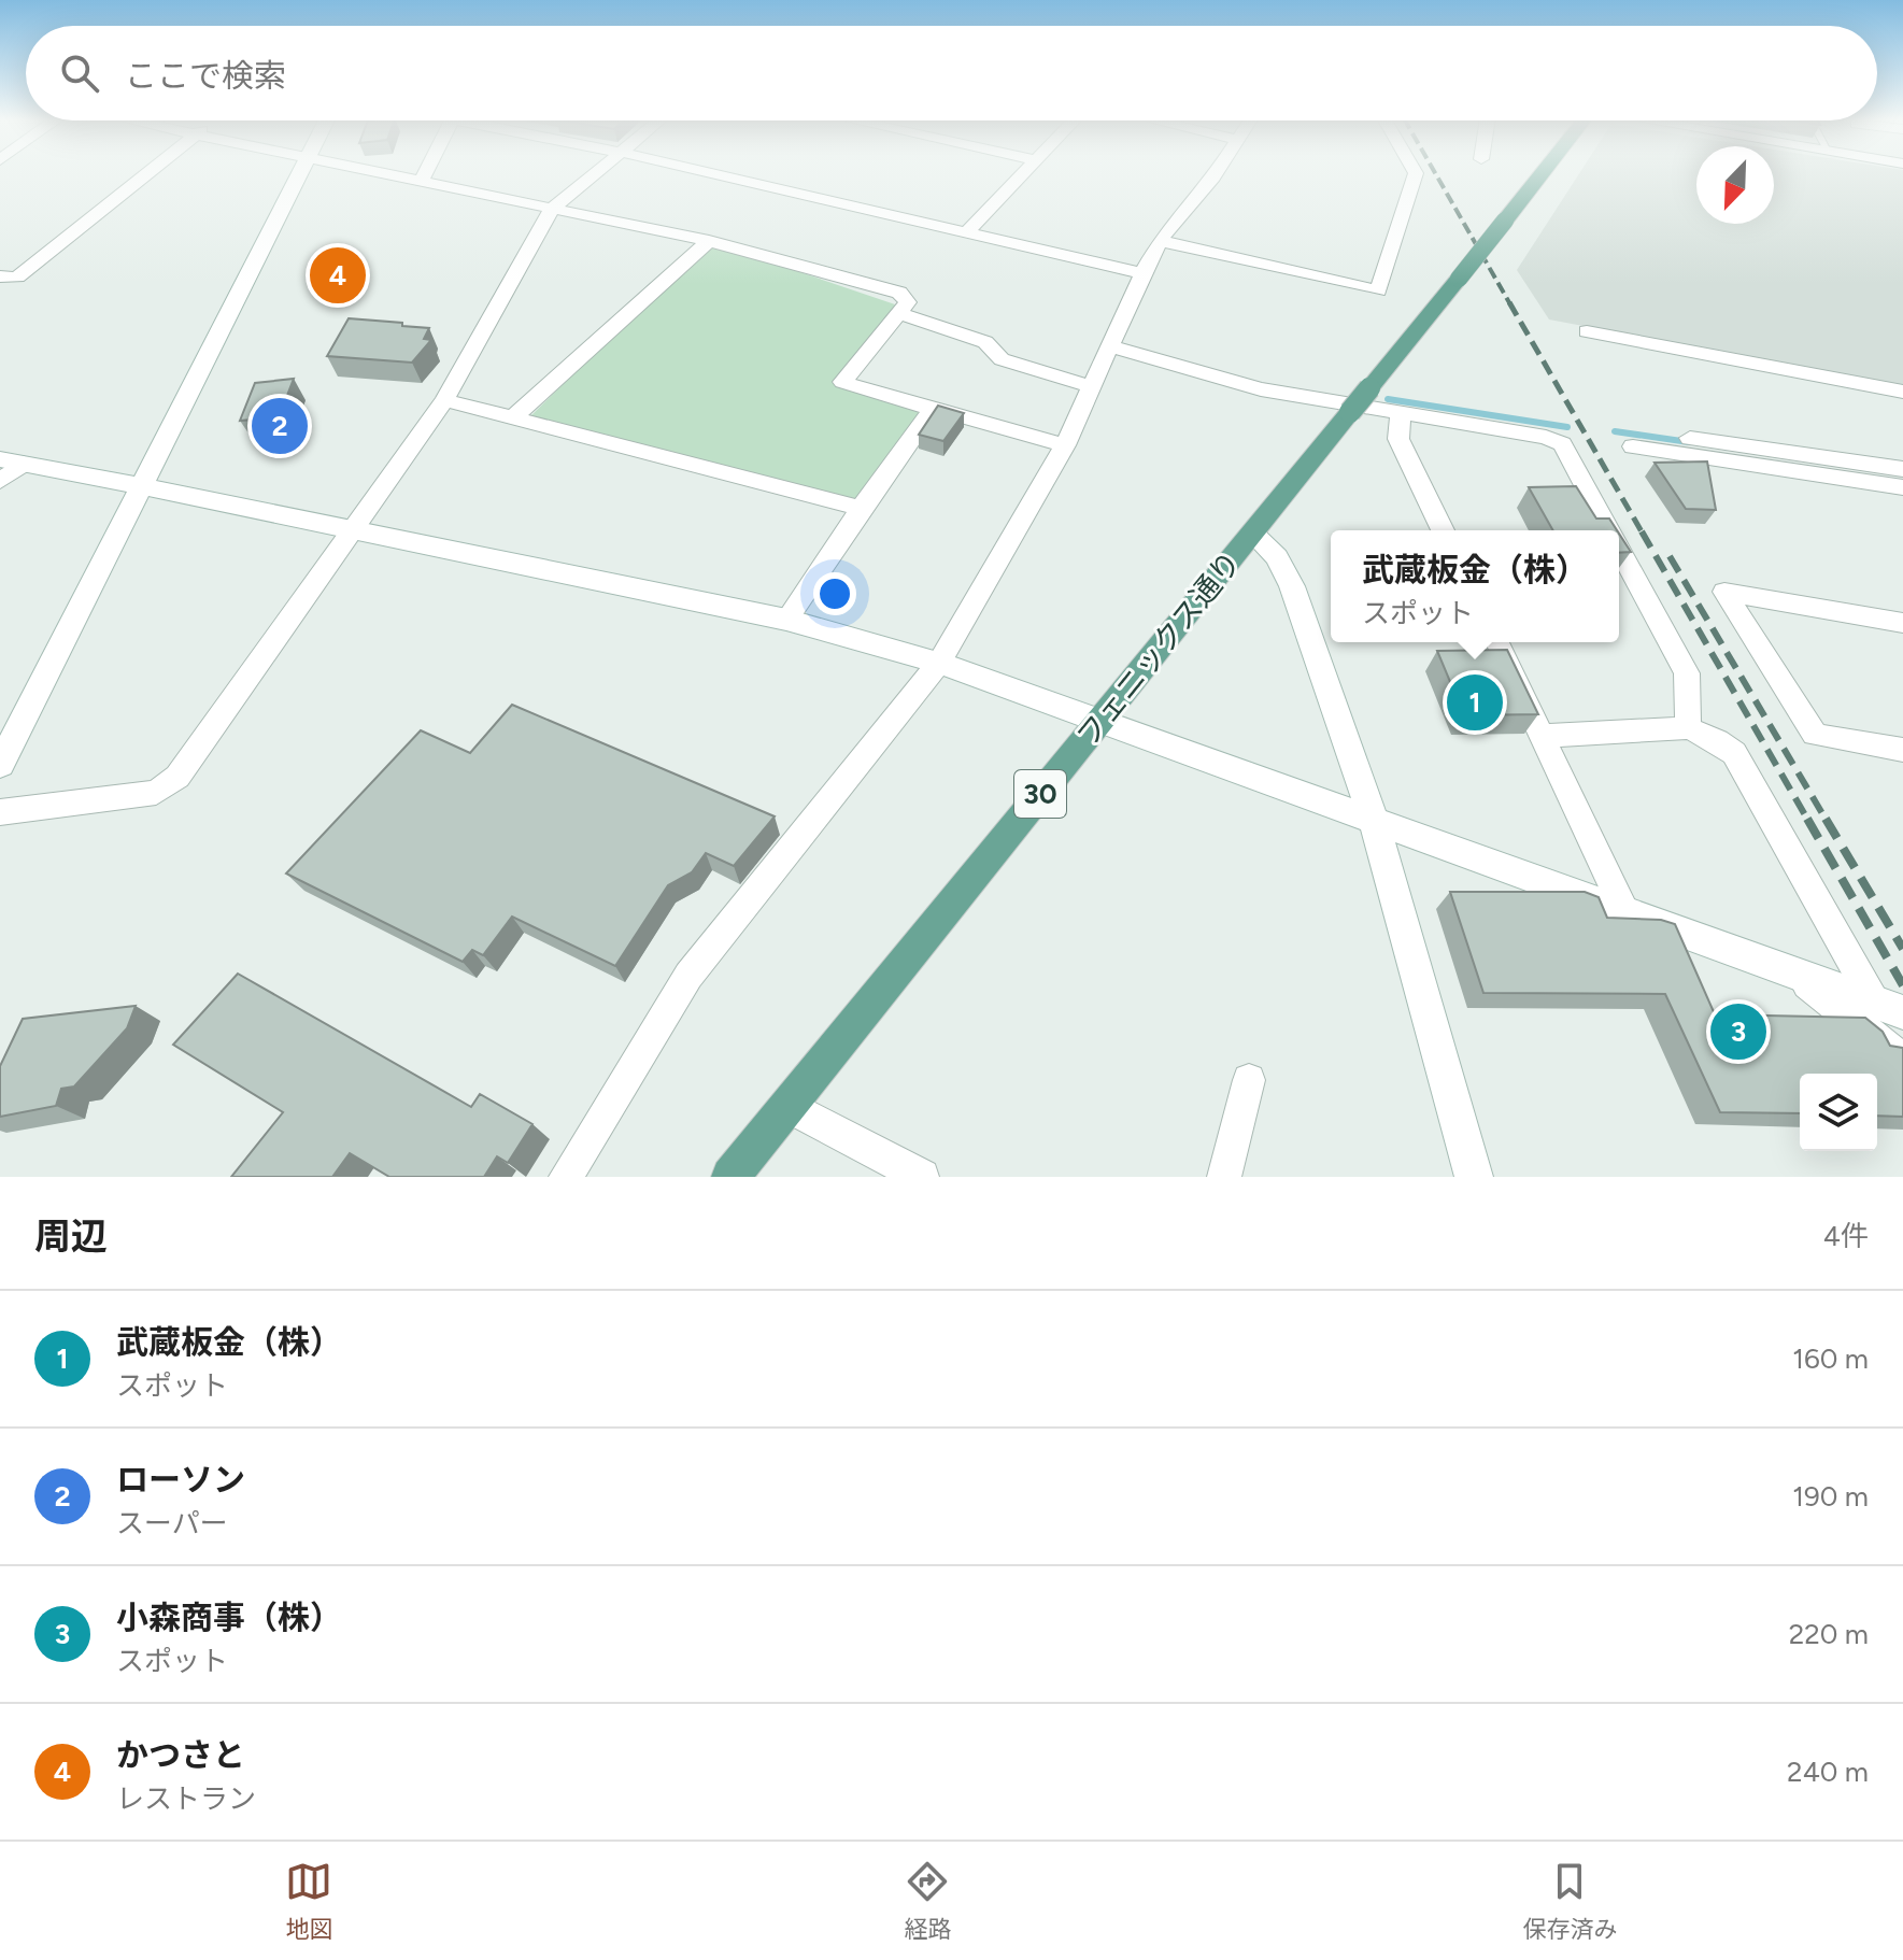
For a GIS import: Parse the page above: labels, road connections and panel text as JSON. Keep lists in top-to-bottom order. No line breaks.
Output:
{"streets":{"main road":["フェニックス通り","30"]},"north":"bottom left","page":{"search":"ここで検索","pins":["4","2","1","3"],"popup":["武蔵板金（株）","スポット"],"heading":["周辺","4件"],"list":[{"mark":"1","name":"武蔵板金（株）","note":"スポット","value":"160 m"},{"mark":"2","name":"ローソン","note":"スーパー","value":"190 m"},{"mark":"3","name":"小森商事（株）","note":"スポット","value":"220 m"},{"mark":"4","name":"かつさと","note":"レストラン","value":"240 m"}],"nav":["地図","経路","保存済み"]}}
